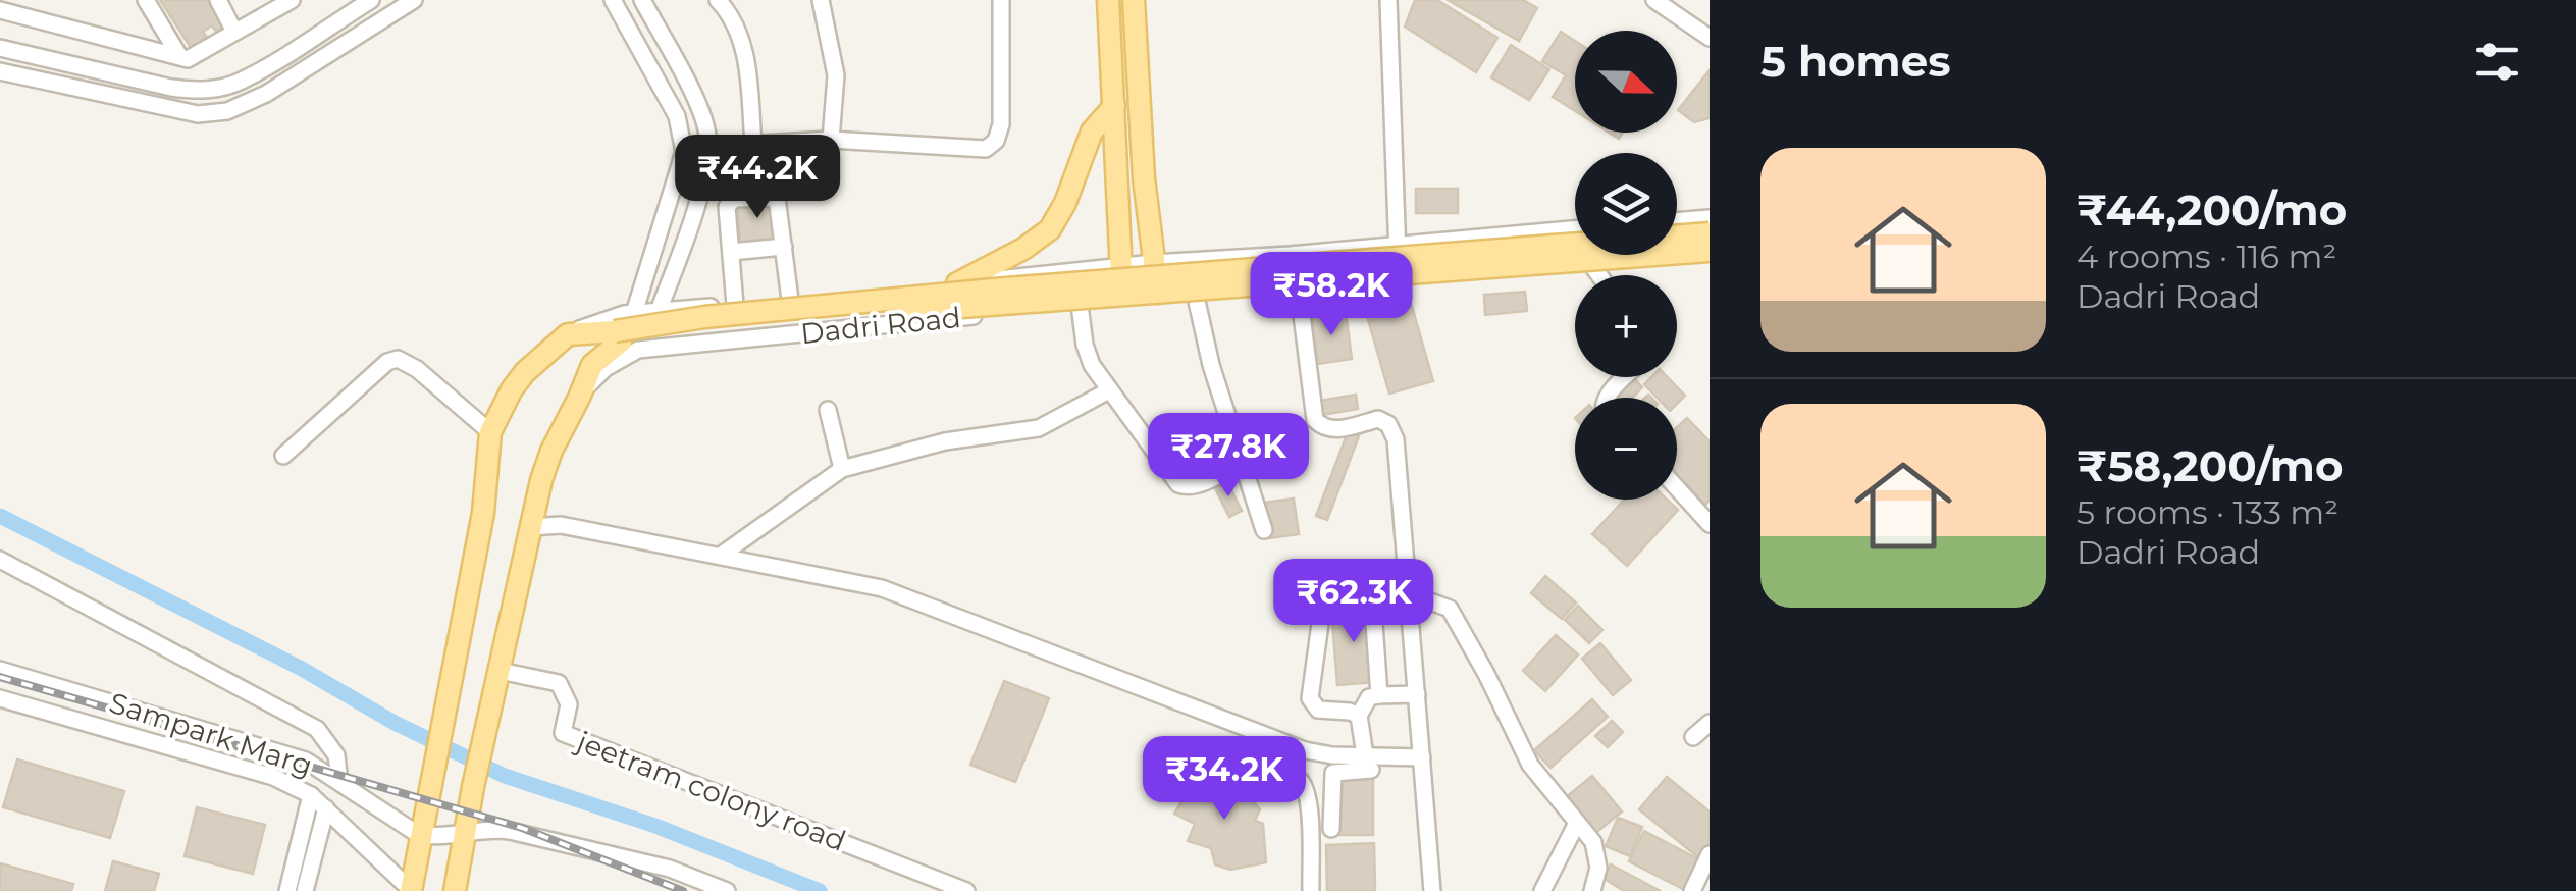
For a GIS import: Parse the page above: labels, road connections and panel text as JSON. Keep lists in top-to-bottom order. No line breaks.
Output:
{"streets":{"main road":["Dadri Road"],"street":["Sampark Marg","jeetram colony road"]},"crossings":[["Dadri Road","Sampark Marg"]],"north":"right","page":{"heading":"5 homes","map_buttons":["+","−"],"list":[{"name":"₹44,200/mo","note":"4 rooms · 116 m² · Dadri Road"},{"name":"₹58,200/mo","note":"5 rooms · 133 m² · Dadri Road"}],"price":["₹44.2K","₹58.2K","₹27.8K","₹62.3K","₹34.2K"]}}
